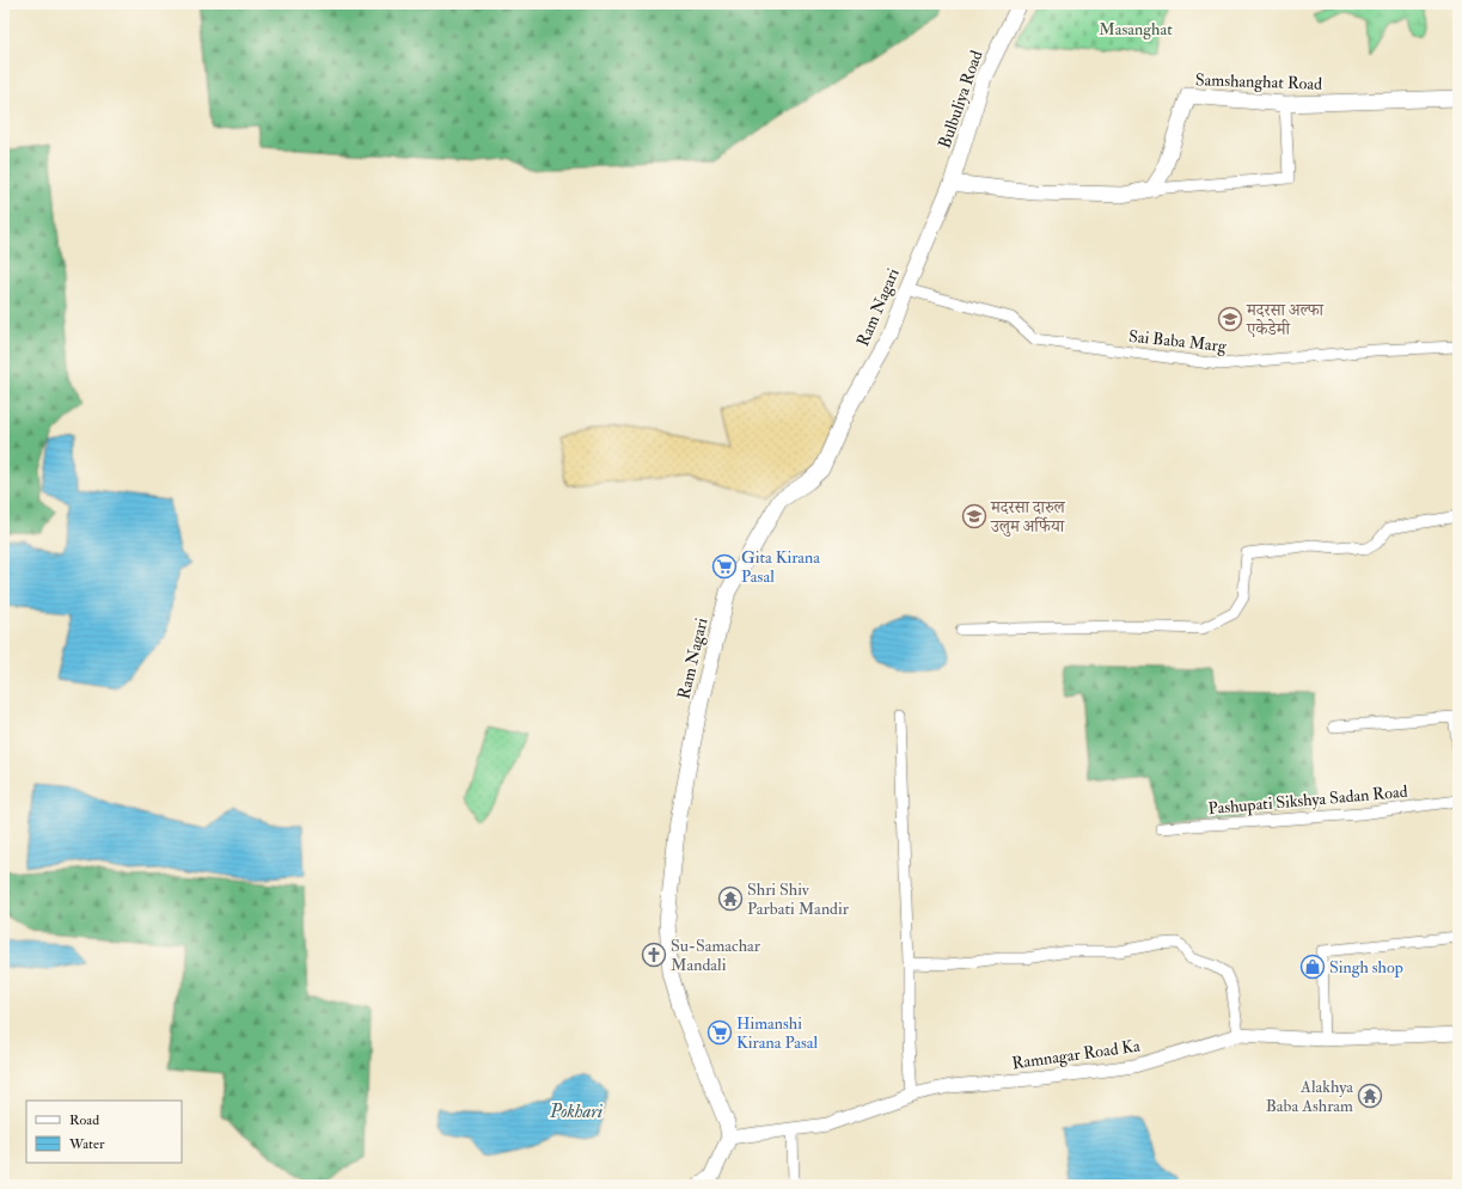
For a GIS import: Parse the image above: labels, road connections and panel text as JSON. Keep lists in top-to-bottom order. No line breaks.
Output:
{"streets":{"main road":["Samshanghat Road","Bulbuliya Road","Ram Nagari"],"street":["Sai Baba Marg","Pashupati Sikshya Sadan Road","Ramnagar Road Ka"]},"crossings":[["Bulbuliya Road","Ram Nagari"],["Ram Nagari","Sai Baba Marg"],["Ram Nagari","Ramnagar Road Ka"]],"water":["Pokhari"],"parks":["Masanghat"],"places":{"school or university":["मदरसा अल्फा एकेडेमी","मदरसा दारुल उलुम अर्फिया"],"supermarket":["Gita Kirana Pasal","Himanshi Kirana Pasal"],"temple":["Shri Shiv Parbati Mandir","Alakhya Baba Ashram"],"church":["Su-Samachar Mandali"],"shop":["Singh shop"]},"legend":["Road","Water"]}
